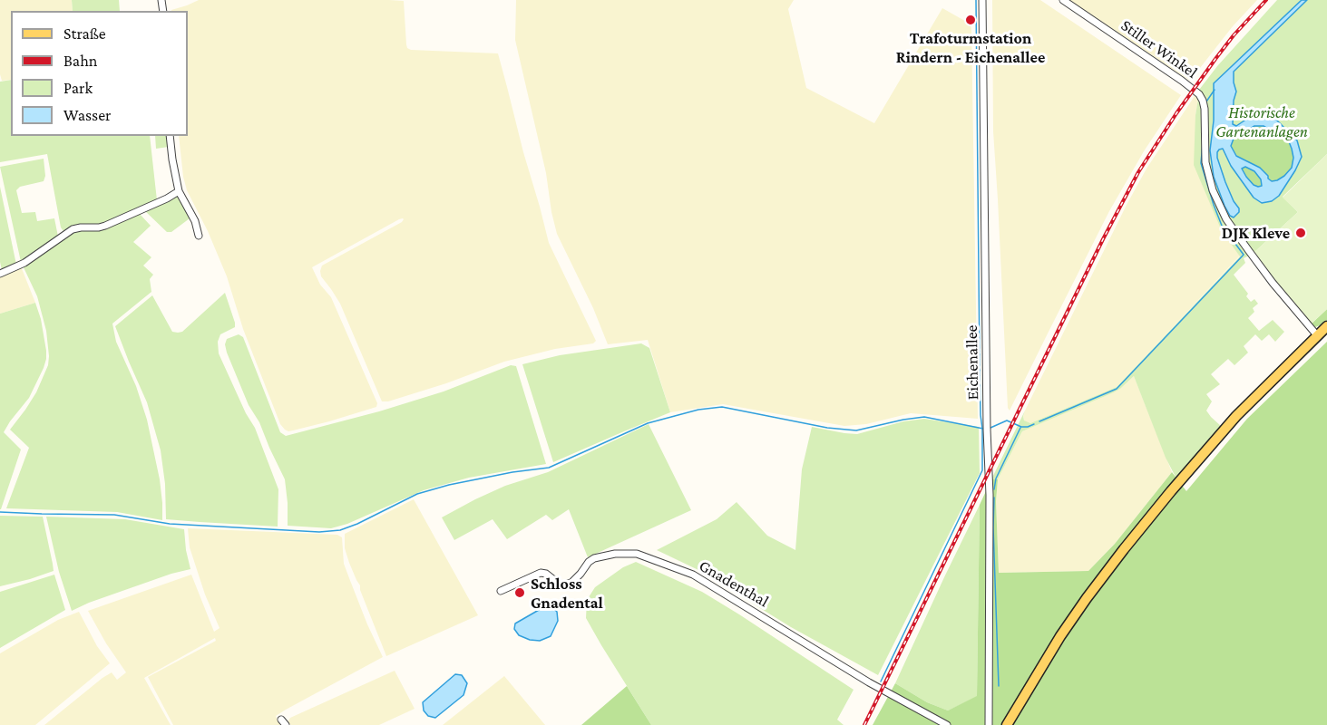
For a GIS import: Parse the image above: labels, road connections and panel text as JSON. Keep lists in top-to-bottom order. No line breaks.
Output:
{"streets":{"street":["Stiller Winkel","Eichenallee","Gnadenthal"]},"parks":["Historische Gartenanlagen"],"places":["Trafoturmstation Rindern - Eichenallee","DJK Kleve","Schloss Gnadental"],"legend":["Straße","Bahn","Park","Wasser"]}
